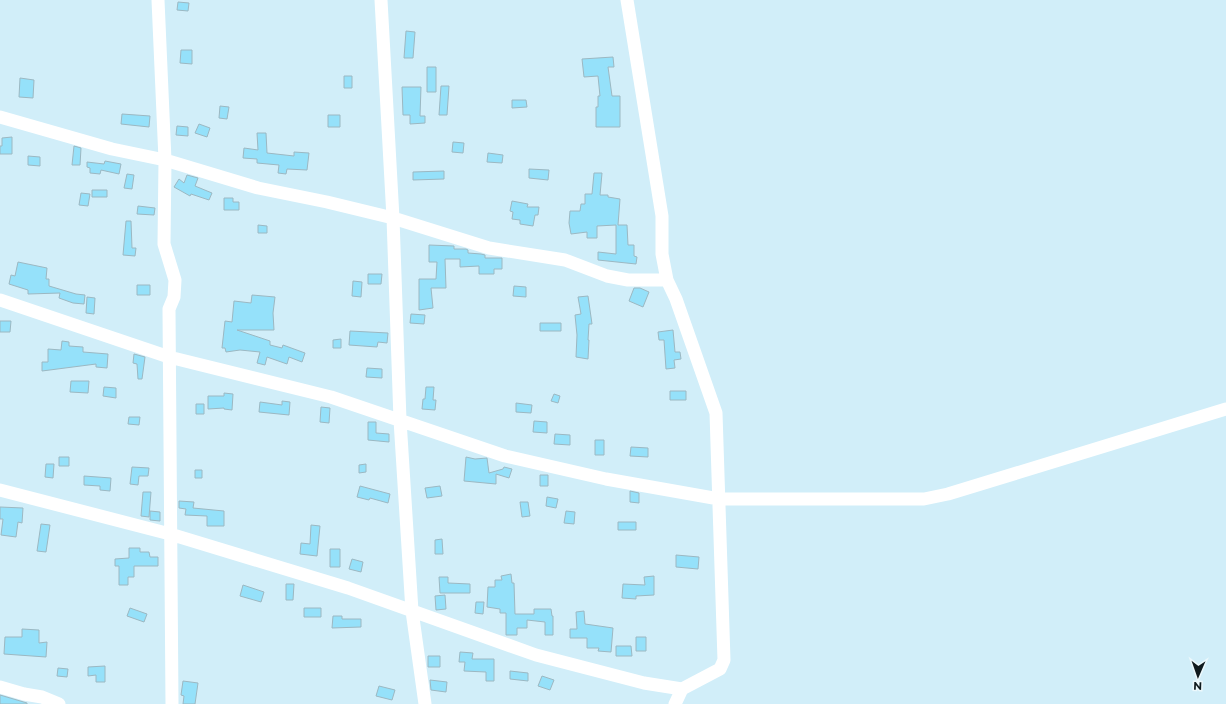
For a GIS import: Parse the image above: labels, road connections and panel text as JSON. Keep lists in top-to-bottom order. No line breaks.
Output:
{"north":"bottom"}
